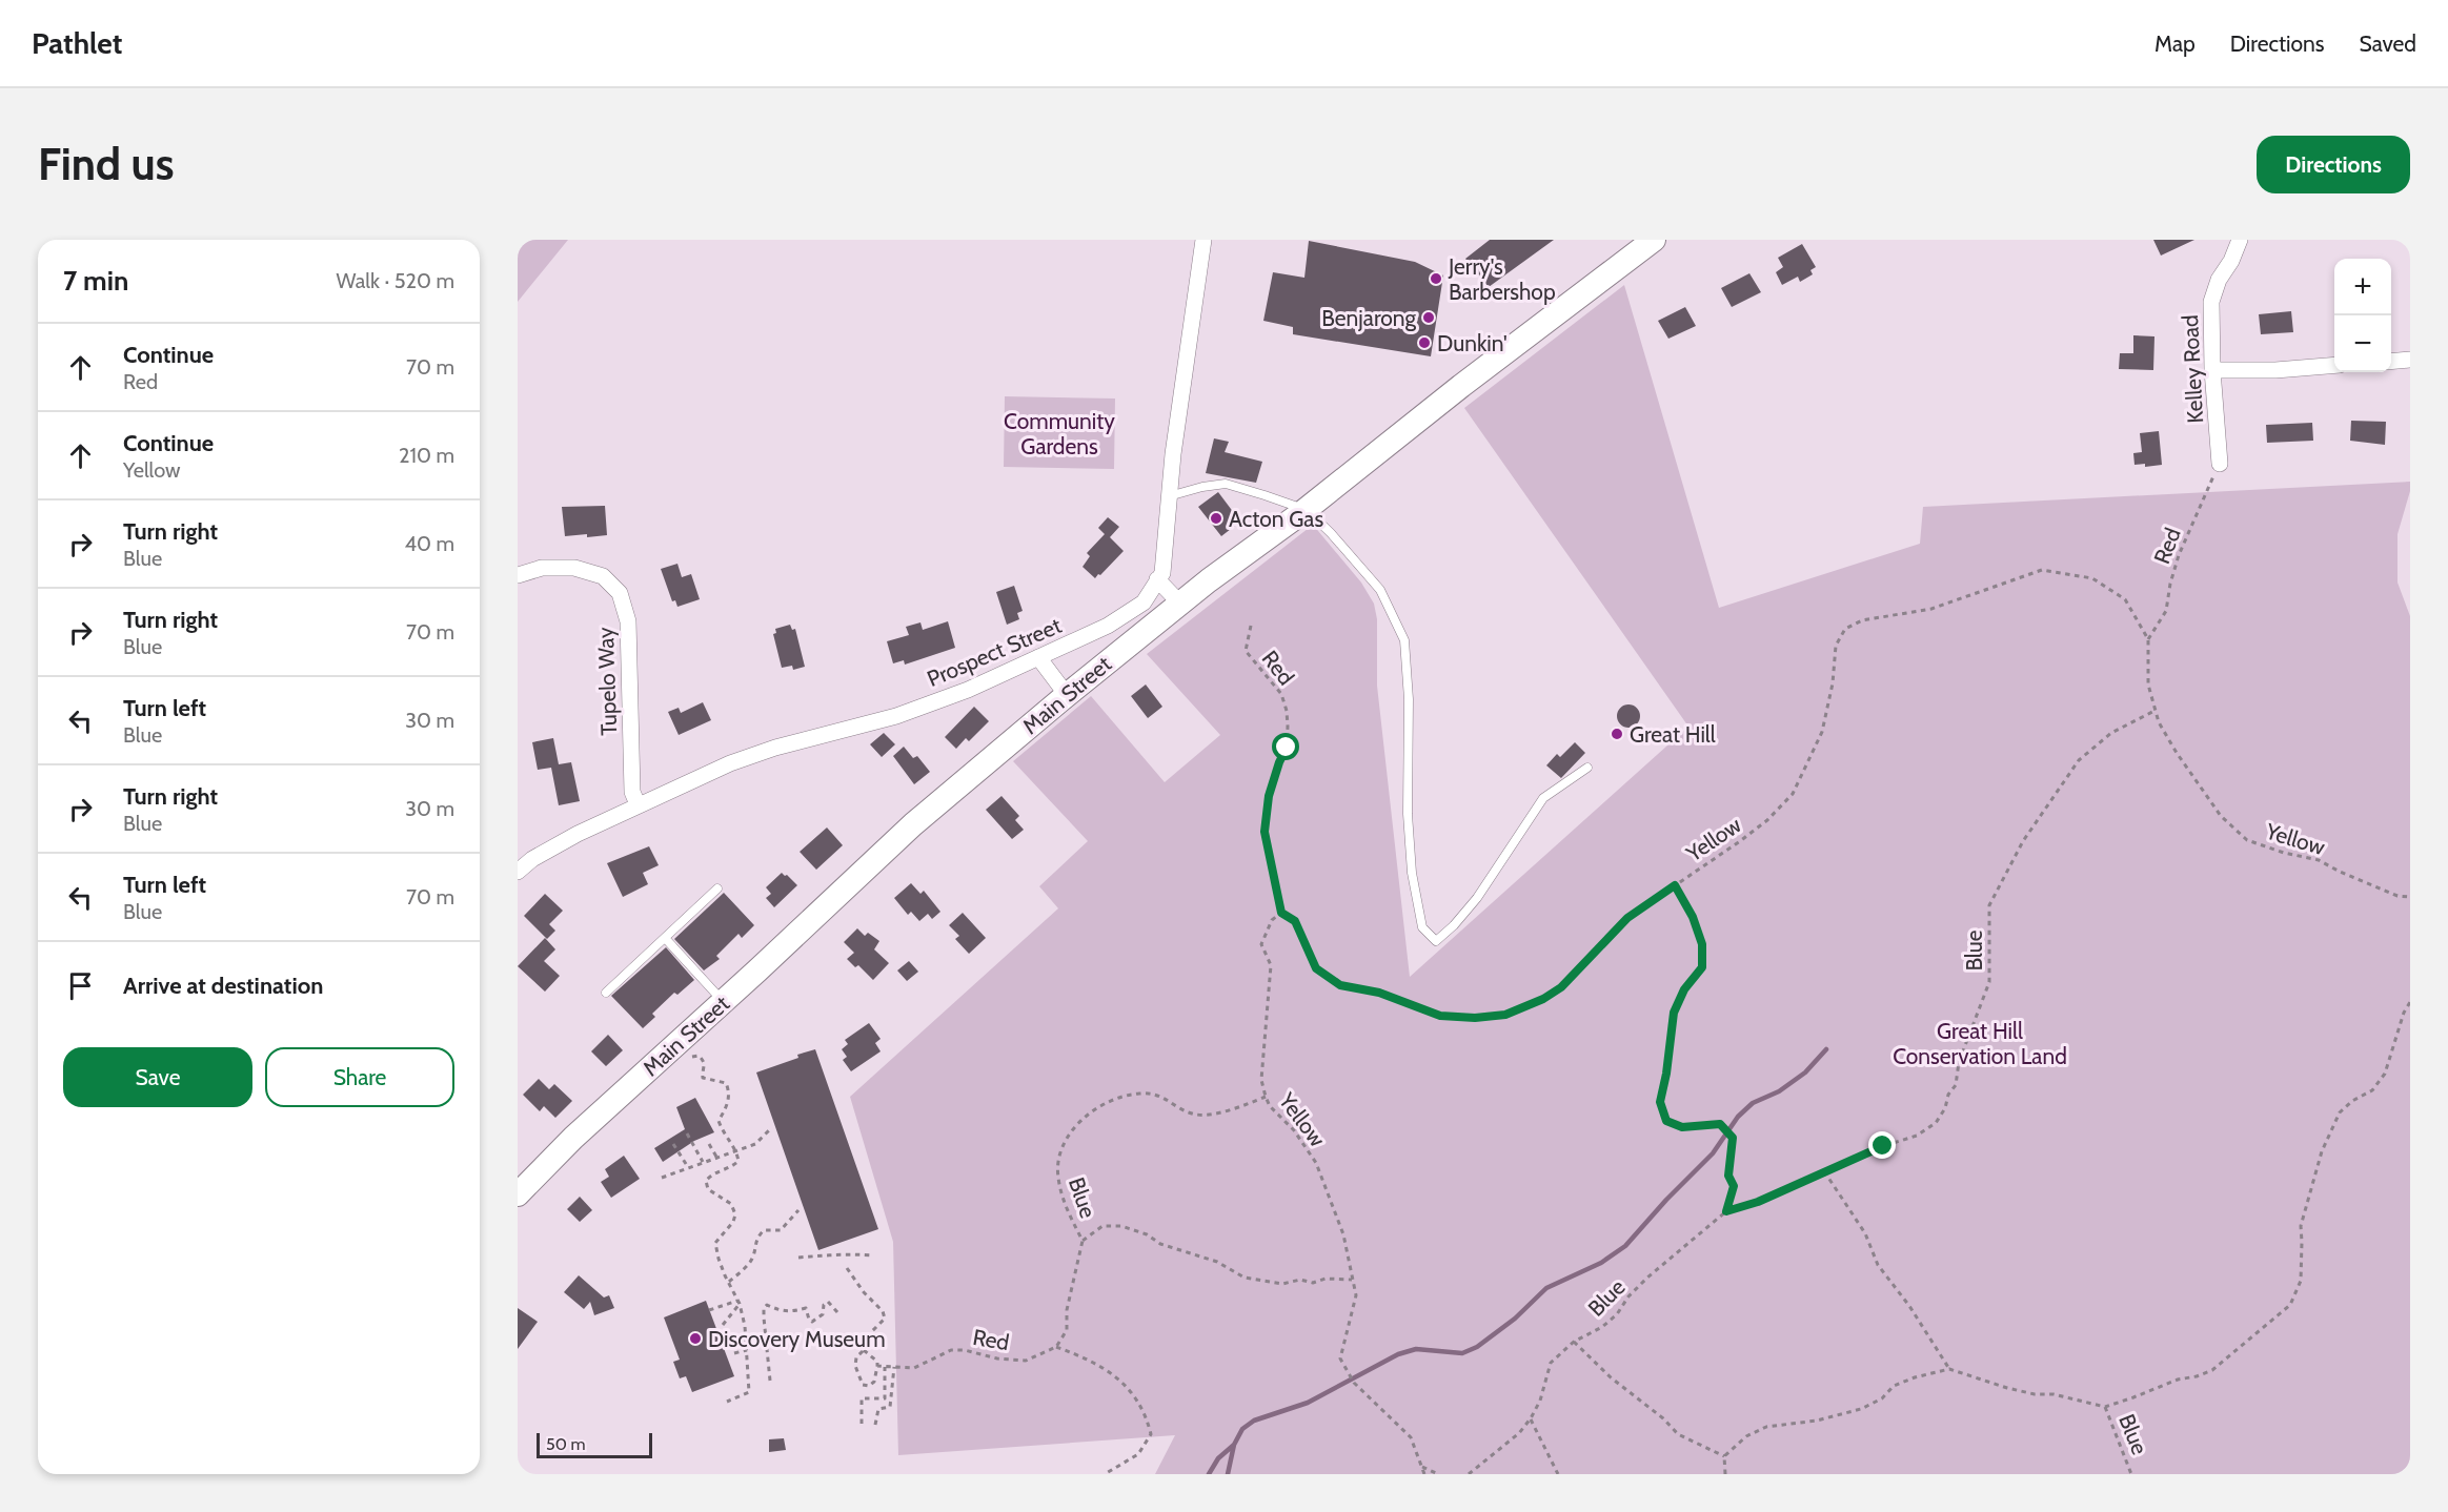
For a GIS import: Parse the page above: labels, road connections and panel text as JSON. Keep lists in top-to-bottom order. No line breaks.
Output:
{"streets":{"main road":["Main Street"],"street":["Kelley Road","Prospect Street","Tupelo Way"],"path":["Red","Yellow","Blue"]},"crossings":[["Kelley Road","Red"],["Red","Yellow"],["Prospect Street","Tupelo Way"],["Yellow","Blue"]],"parks":["Community Gardens","Great Hill Conservation Land"],"places":["Jerry's Barbershop","Benjarong","Dunkin'","Acton Gas","Great Hill","Discovery Museum"],"scale_bar":"50 m","page":{"header":"Pathlet","nav":["Map","Directions","Saved"],"buttons":["Directions",["Save","Share"]],"title":"Find us","heading":["7 min","Walk · 520 m"],"map_buttons":["+","−"],"list":[["Continue","Red","70 m"],["Continue","Yellow","210 m"],["Turn right","Blue","40 m"],["Turn right","Blue","70 m"],["Turn left","Blue","30 m"],["Turn right","Blue","30 m"],["Turn left","Blue","70 m"],"Arrive at destination"],"scale":"50 m"}}
